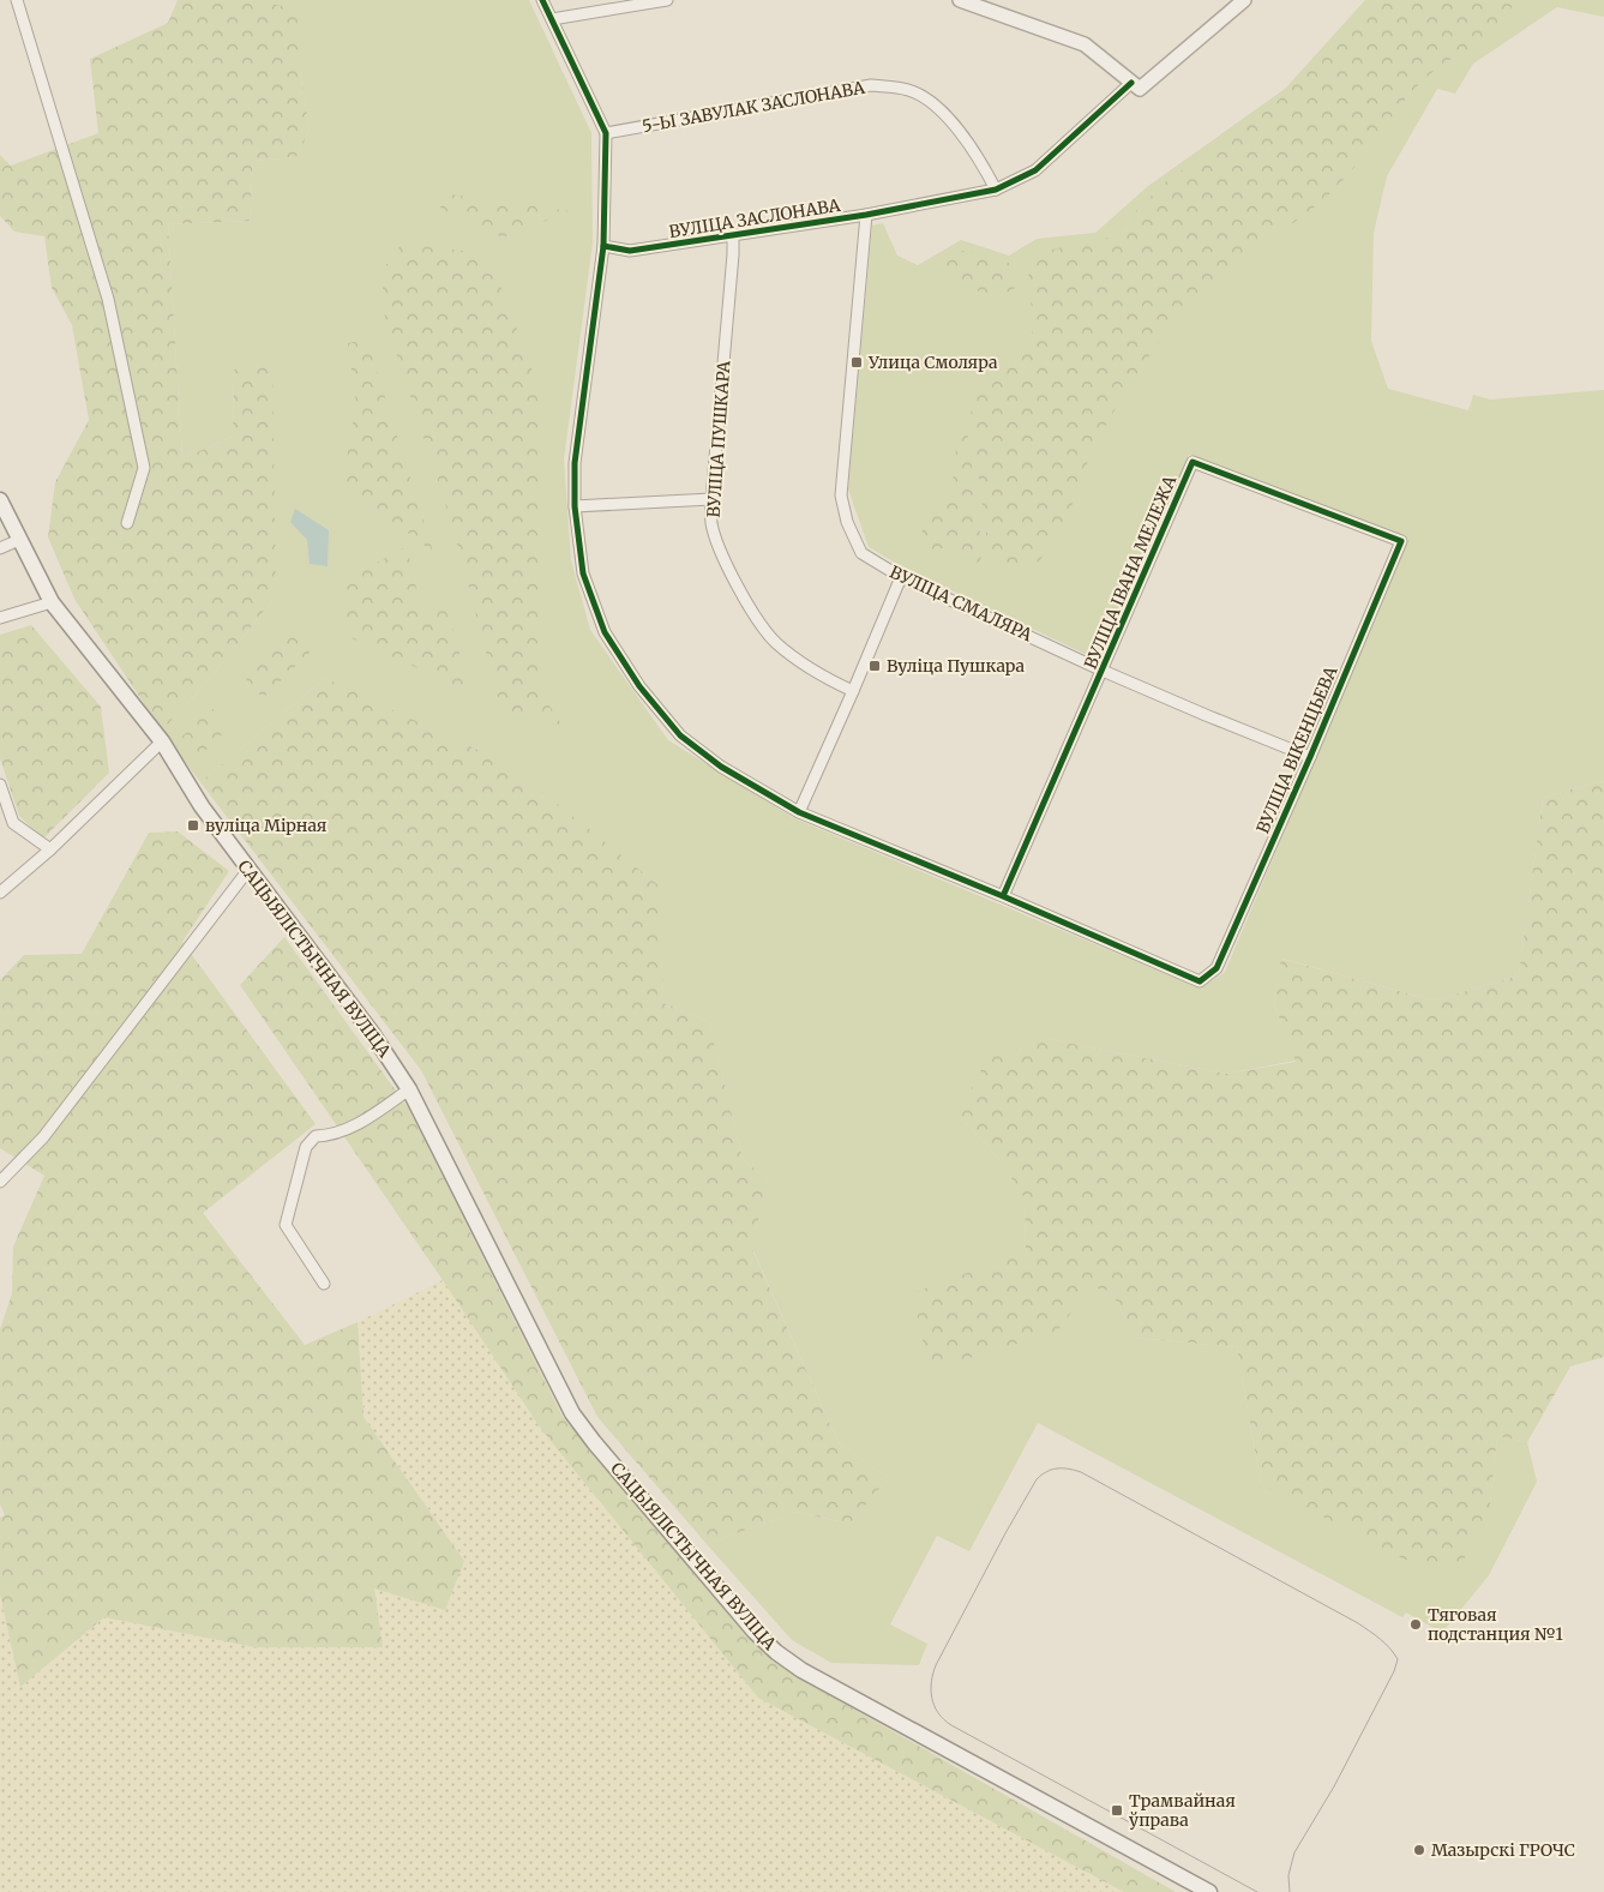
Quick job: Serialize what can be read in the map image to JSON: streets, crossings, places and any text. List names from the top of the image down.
{
  "streets": {
    "main road": ["САЦЫЯЛІСТЫЧНАЯ ВУЛІЦА"],
    "street": [
      "5-Ы ЗАВУЛАК ЗАСЛОНАВА",
      "ВУЛІЦА ЗАСЛОНАВА",
      "ВУЛІЦА ПУШКАРА",
      "ВУЛІЦА ІВАНА МЕЛЕЖА",
      "ВУЛІЦА СМАЛЯРА",
      "ВУЛІЦА ВІКЕНЦЬЕВА"
    ]
  },
  "crossings": [
    ["5-Ы ЗАВУЛАК ЗАСЛОНАВА", "ВУЛІЦА ЗАСЛОНАВА"],
    ["ВУЛІЦА ЗАСЛОНАВА", "ВУЛІЦА ПУШКАРА"],
    ["ВУЛІЦА ЗАСЛОНАВА", "ВУЛІЦА СМАЛЯРА"],
    ["ВУЛІЦА ІВАНА МЕЛЕЖА", "ВУЛІЦА СМАЛЯРА"],
    ["ВУЛІЦА ІВАНА МЕЛЕЖА", "ВУЛІЦА ВІКЕНЦЬЕВА"],
    ["ВУЛІЦА СМАЛЯРА", "ВУЛІЦА ВІКЕНЦЬЕВА"]
  ],
  "places": {
    "transit": [
      "Улица Смоляра",
      "Вуліца Пушкара",
      "вуліца Мірная",
      "Трамвайная ўправа"
    ],
    "other": ["Тяговая подстанция №1", "Мазырскі ГРОЧС"]
  }
}
